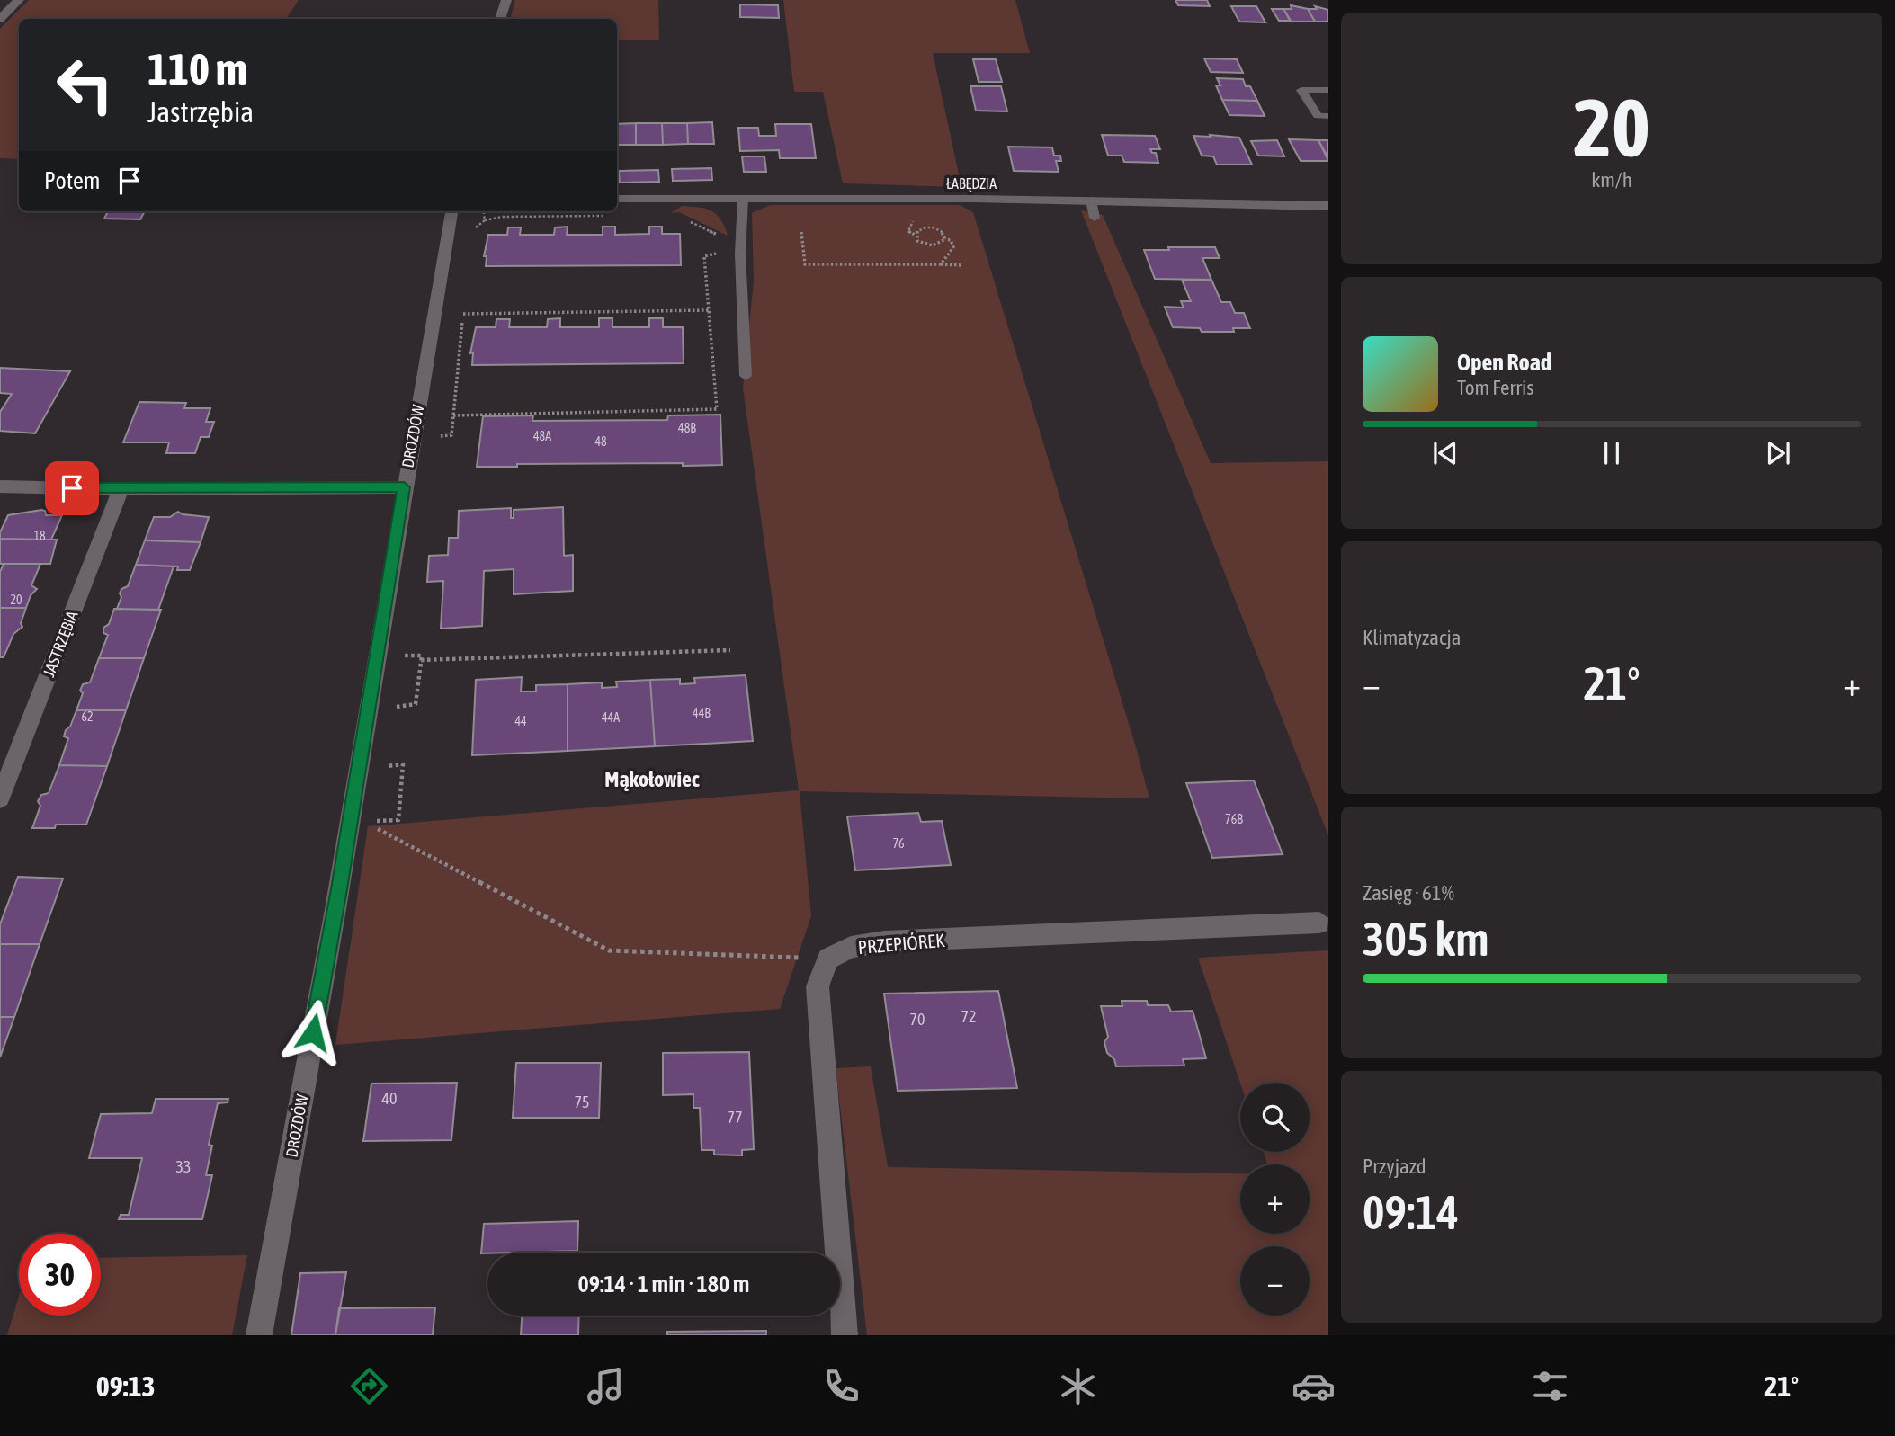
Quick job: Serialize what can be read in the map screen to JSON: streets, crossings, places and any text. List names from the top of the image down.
{
  "streets": {
    "street": [
      "ŁABĘDZIA",
      "DROZDÓW",
      "JASTRZĘBIA",
      "PRZEPIÓREK"
    ]
  },
  "districts": ["Mąkołowiec"],
  "house_numbers": [
    "48B",
    "48A",
    "48",
    "18",
    "20",
    "44B",
    "62",
    "44A",
    "44",
    "76B",
    "76",
    "72",
    "70",
    "40",
    "75",
    "77",
    "33"
  ],
  "page": {
    "tile": [
      ["20", "km/h"],
      "Klimatyzacja",
      ["Zasięg · 61%", "305 km"],
      ["Przyjazd", "09:14"]
    ],
    "turn": ["110 m", "Jastrzębia"],
    "then": "Potem",
    "song": ["Open Road", "Tom Ferris"],
    "heat": ["−", "21°", "+"],
    "map_buttons": ["+", "−"],
    "limit": "30",
    "trip": "09:14 · 1 min · 180 m",
    "tabs": ["09:13", "21°"]
  }
}
